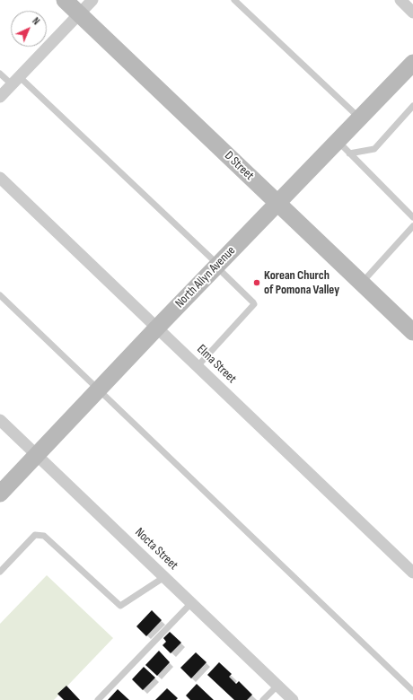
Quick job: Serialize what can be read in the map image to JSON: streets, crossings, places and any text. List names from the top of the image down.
{
  "streets": {
    "street": [
      "D Street",
      "North Allyn Avenue",
      "Elma Street",
      "Nocta Street"
    ]
  },
  "crossings": [
    ["D Street", "North Allyn Avenue"],
    ["North Allyn Avenue", "Elma Street"],
    ["North Allyn Avenue", "Nocta Street"]
  ],
  "places": ["Korean Church of Pomona Valley"],
  "north": "top right"
}
